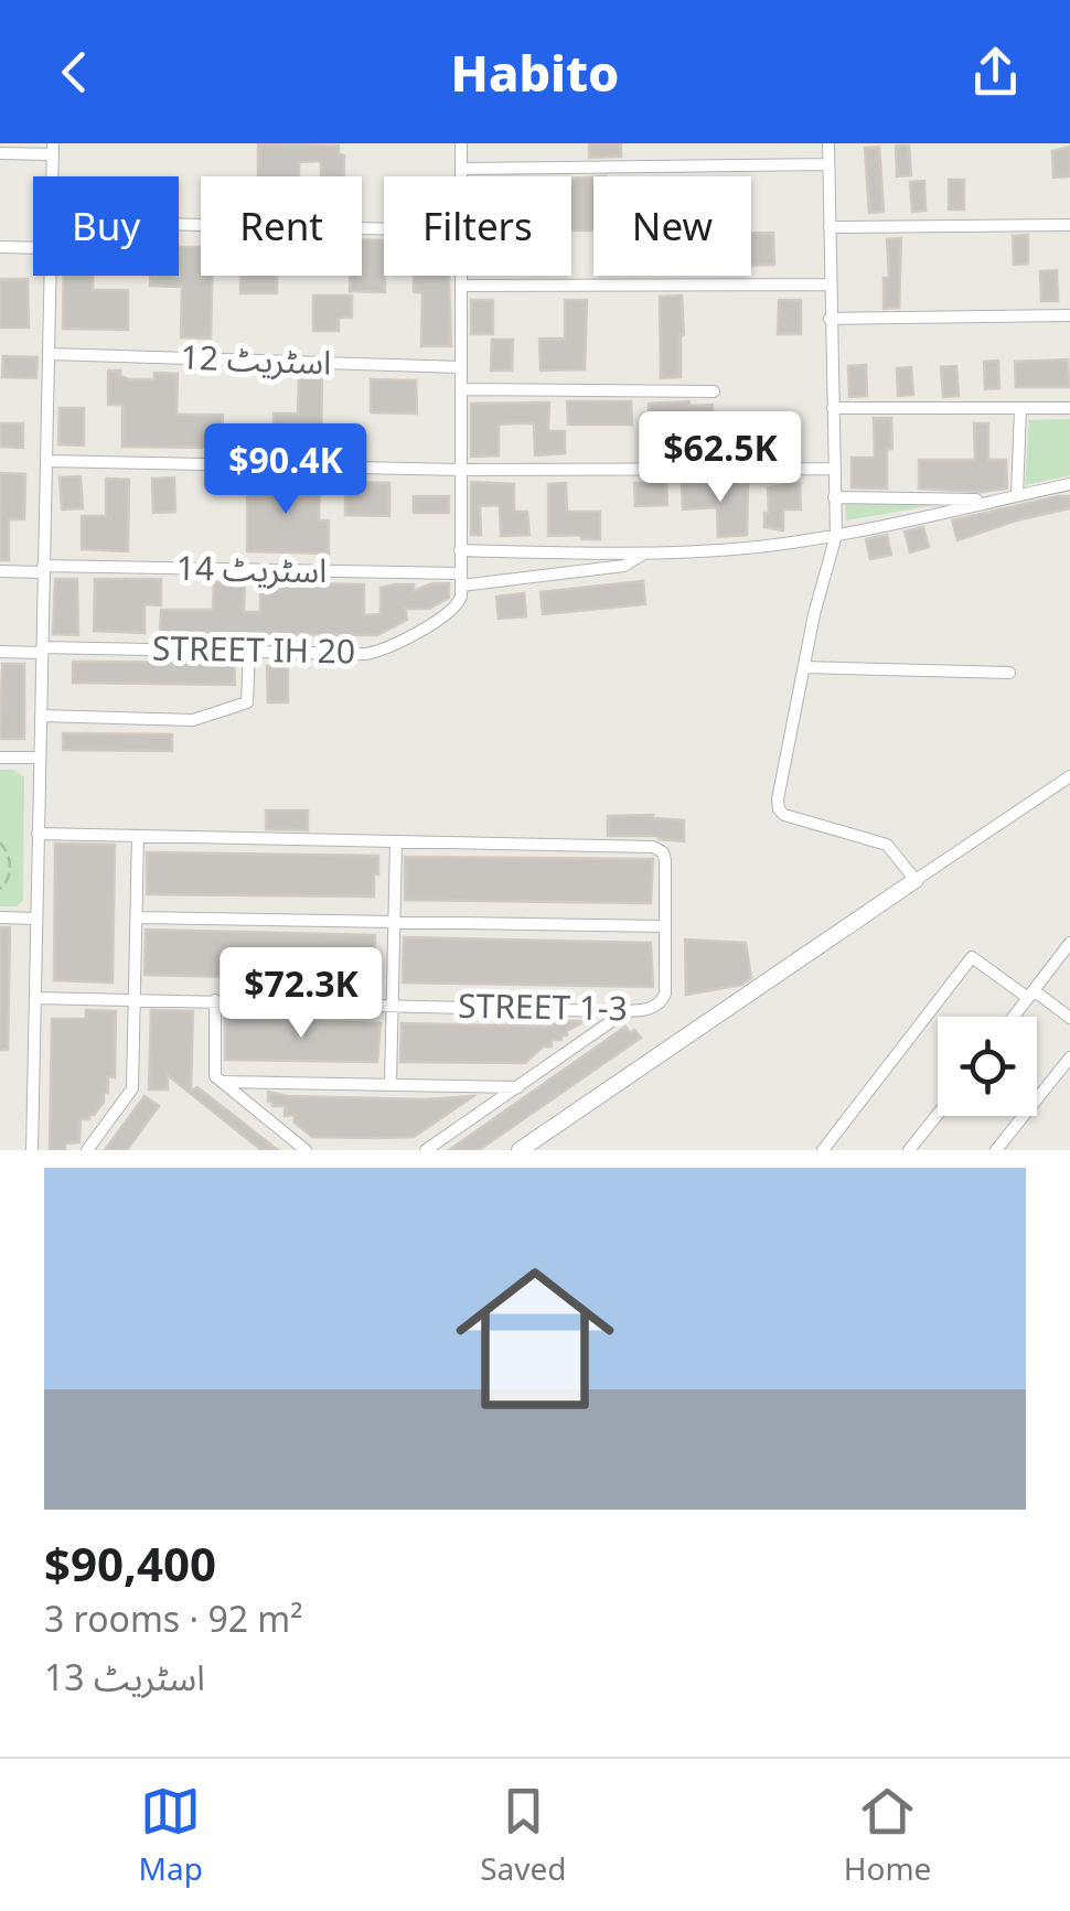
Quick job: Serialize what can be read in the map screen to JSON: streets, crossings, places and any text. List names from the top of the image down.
{
  "streets": {
    "street": [
      "اسٹریٹ 12",
      "اسٹریٹ 14",
      "STREET IH 20",
      "STREET 1-3"
    ]
  },
  "crossings": [
    ["اسٹریٹ 14", "STREET IH 20"]
  ],
  "page": {
    "header": "Habito",
    "chip": [
      "Buy",
      "Rent",
      "Filters",
      "New"
    ],
    "price": ["$62.5K", "$90.4K", "$72.3K"],
    "list": [
      {
        "name": "$90,400",
        "note": "3 rooms · 92 m² · اسٹریٹ 13"
      }
    ],
    "tabs": ["Map", "Saved", "Home"]
  }
}
